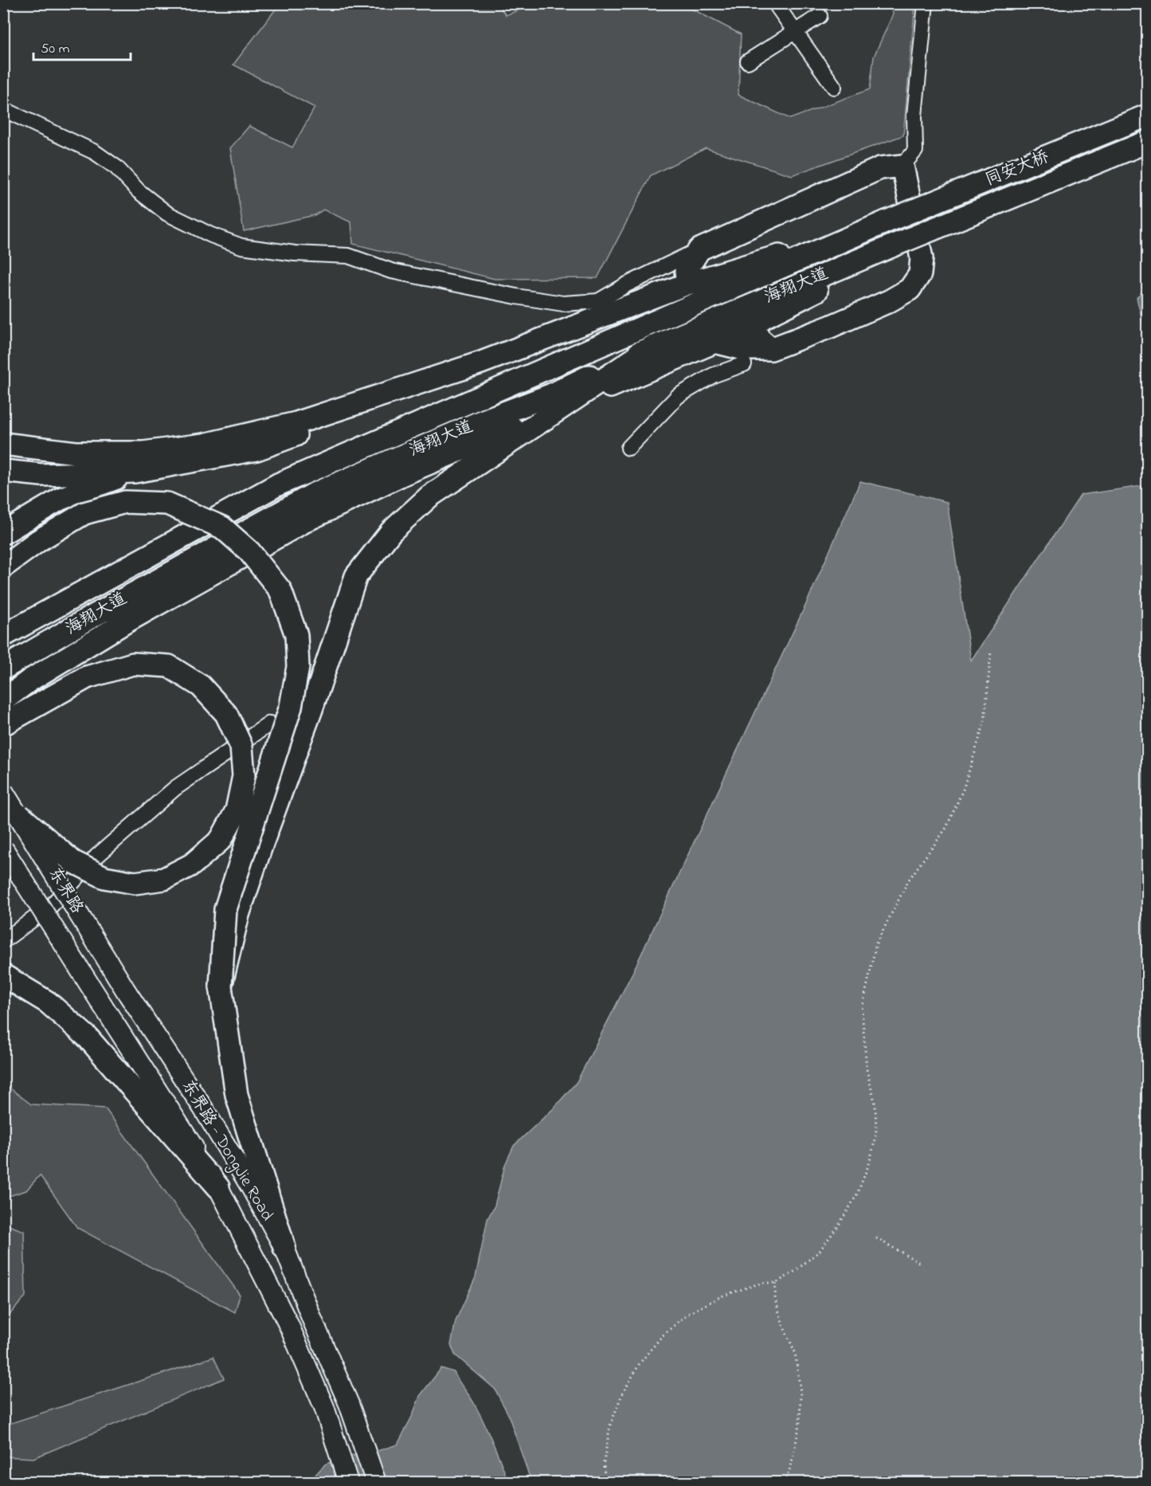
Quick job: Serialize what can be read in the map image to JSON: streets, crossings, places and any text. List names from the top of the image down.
{
  "streets": {
    "highway": ["同安大桥", "海翔大道"],
    "main road": ["东界路", "东界路 - DongJie Road"]
  },
  "crossings": [
    ["同安大桥", "海翔大道"],
    ["东界路", "东界路 - DongJie Road"]
  ],
  "scale_bar": "50 m"
}
